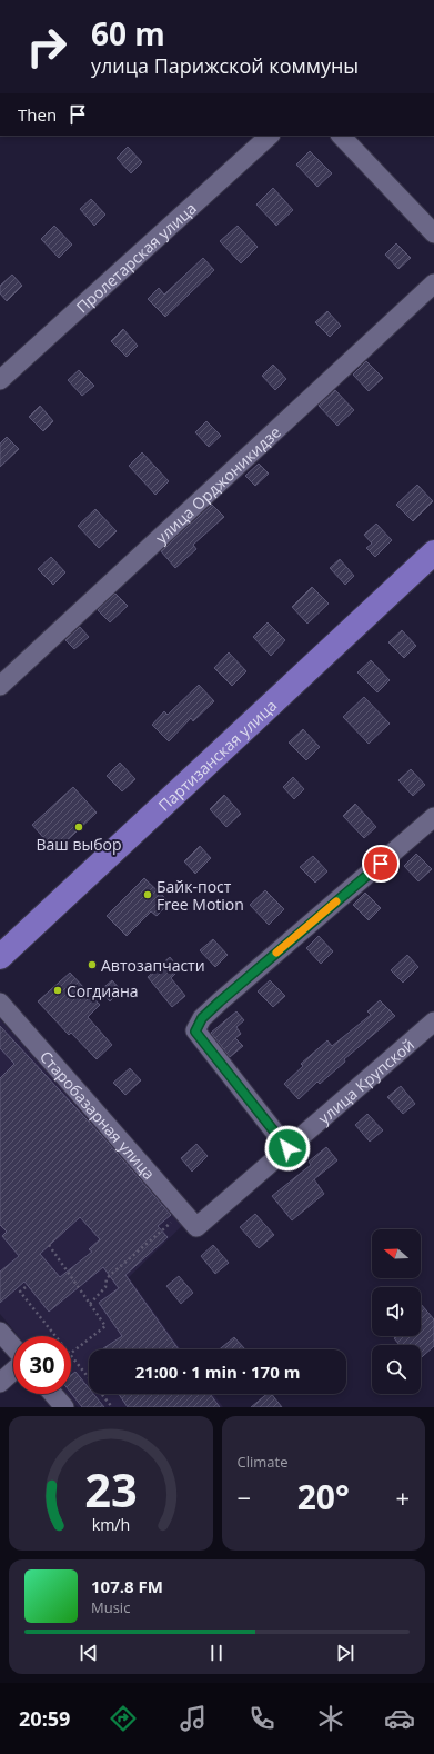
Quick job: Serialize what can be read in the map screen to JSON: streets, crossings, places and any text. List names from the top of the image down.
{
  "streets": {
    "main road": ["Партизанская улица"],
    "street": [
      "Пролетарская улица",
      "улица Орджоникидзе",
      "улица Крупской",
      "Старобазарная улица"
    ]
  },
  "crossings": [
    ["улица Крупской", "Старобазарная улица"]
  ],
  "places": [
    "Ваш выбор",
    "Байк-пост Free Motion",
    "Автозапчасти",
    "Согдиана"
  ],
  "north": "left",
  "page": {
    "turn": ["60 m", "улица Парижской коммуны"],
    "then": "Then",
    "limit": "30",
    "trip": "21:00 · 1 min · 170 m",
    "tile": "Climate",
    "heat": ["−", "20°", "+"],
    "song": ["107.8 FM", "Music"],
    "tabs": "20:59",
    "gauge": ["23", "km/h"]
  }
}
